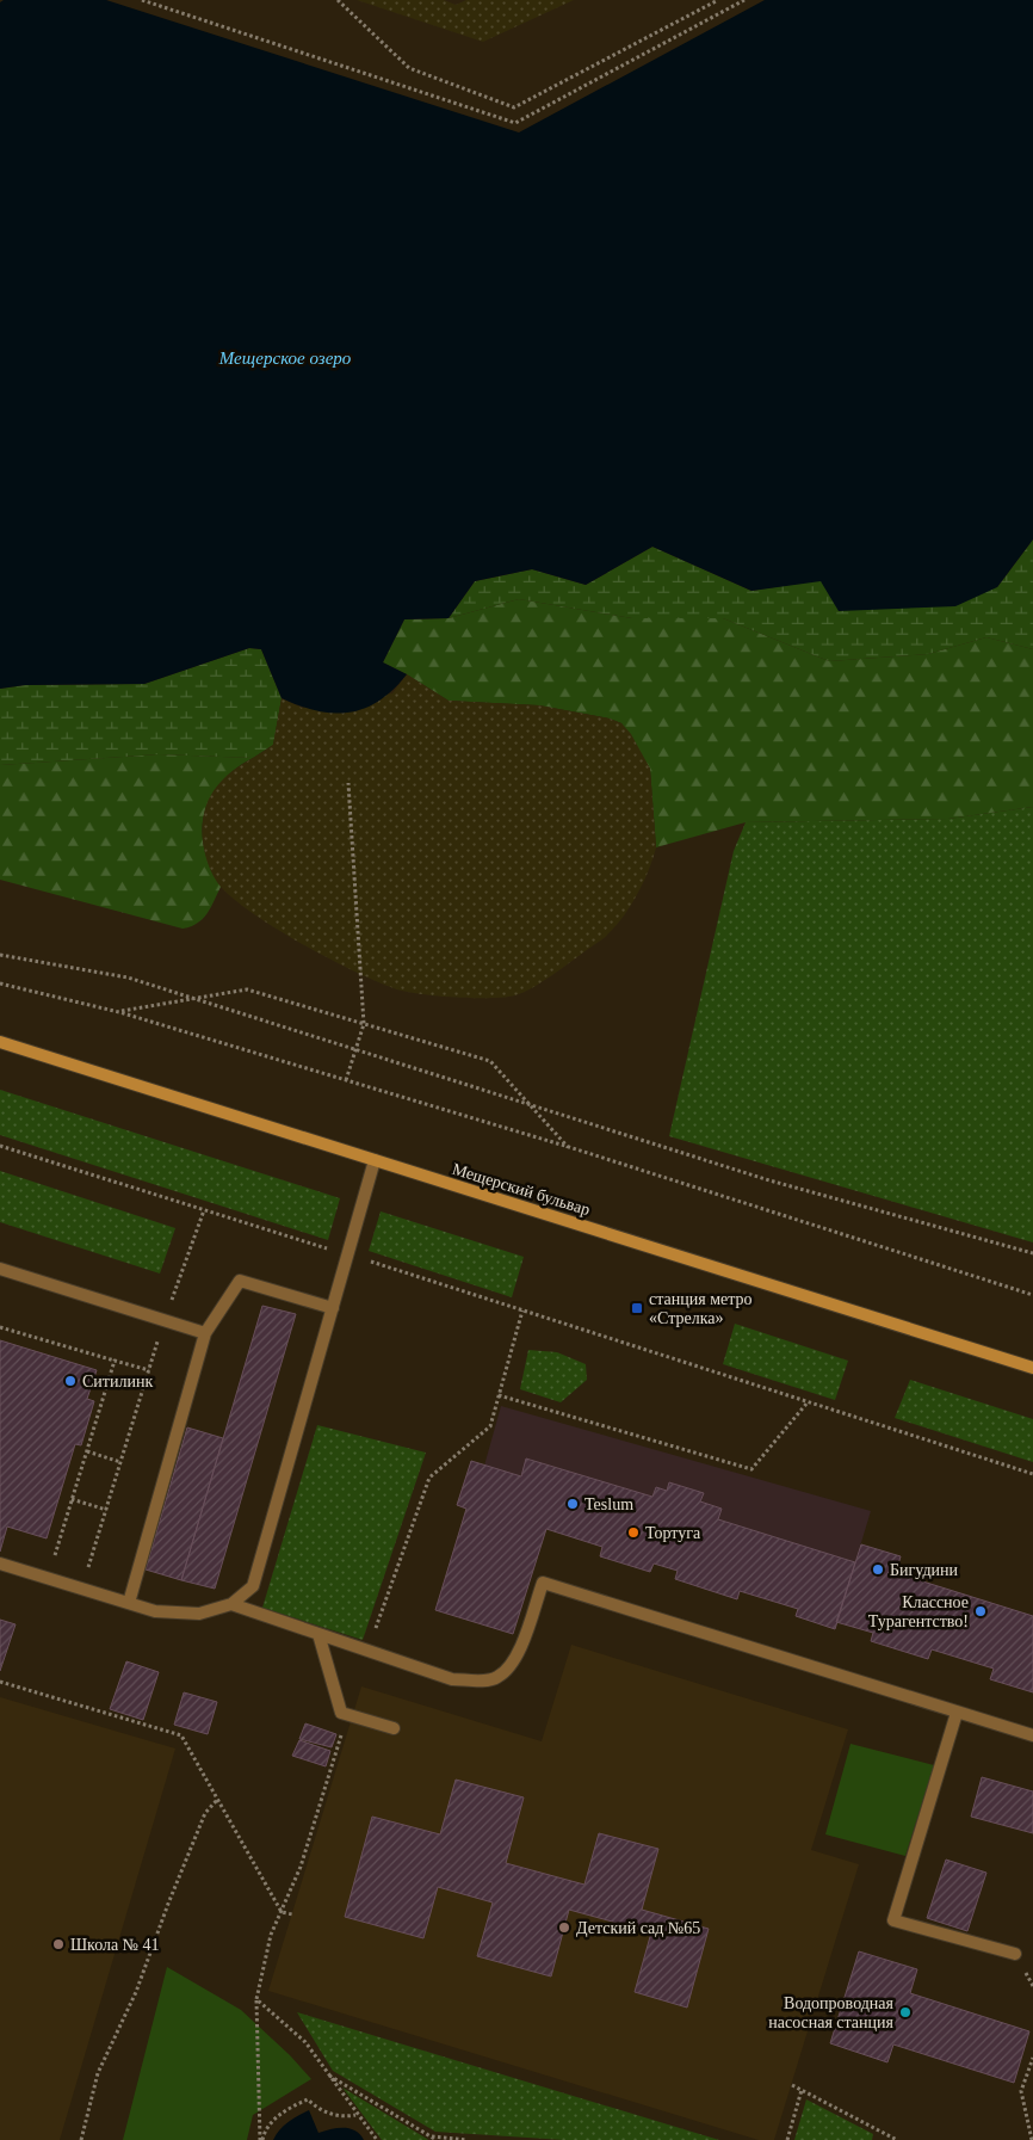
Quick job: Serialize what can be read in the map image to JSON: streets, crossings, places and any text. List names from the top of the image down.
{
  "streets": {
    "main road": ["Мещерский бульвар"]
  },
  "water": ["Мещерское озеро"],
  "places": {
    "transit": ["станция метро «Стрелка»"],
    "other": [
      "Ситилинк",
      "Teslum",
      "Тортуга",
      "Бигудини",
      "Классное Турагентство!",
      "Детский сад №65",
      "Школа № 41",
      "Водопроводная насосная станция"
    ]
  }
}
